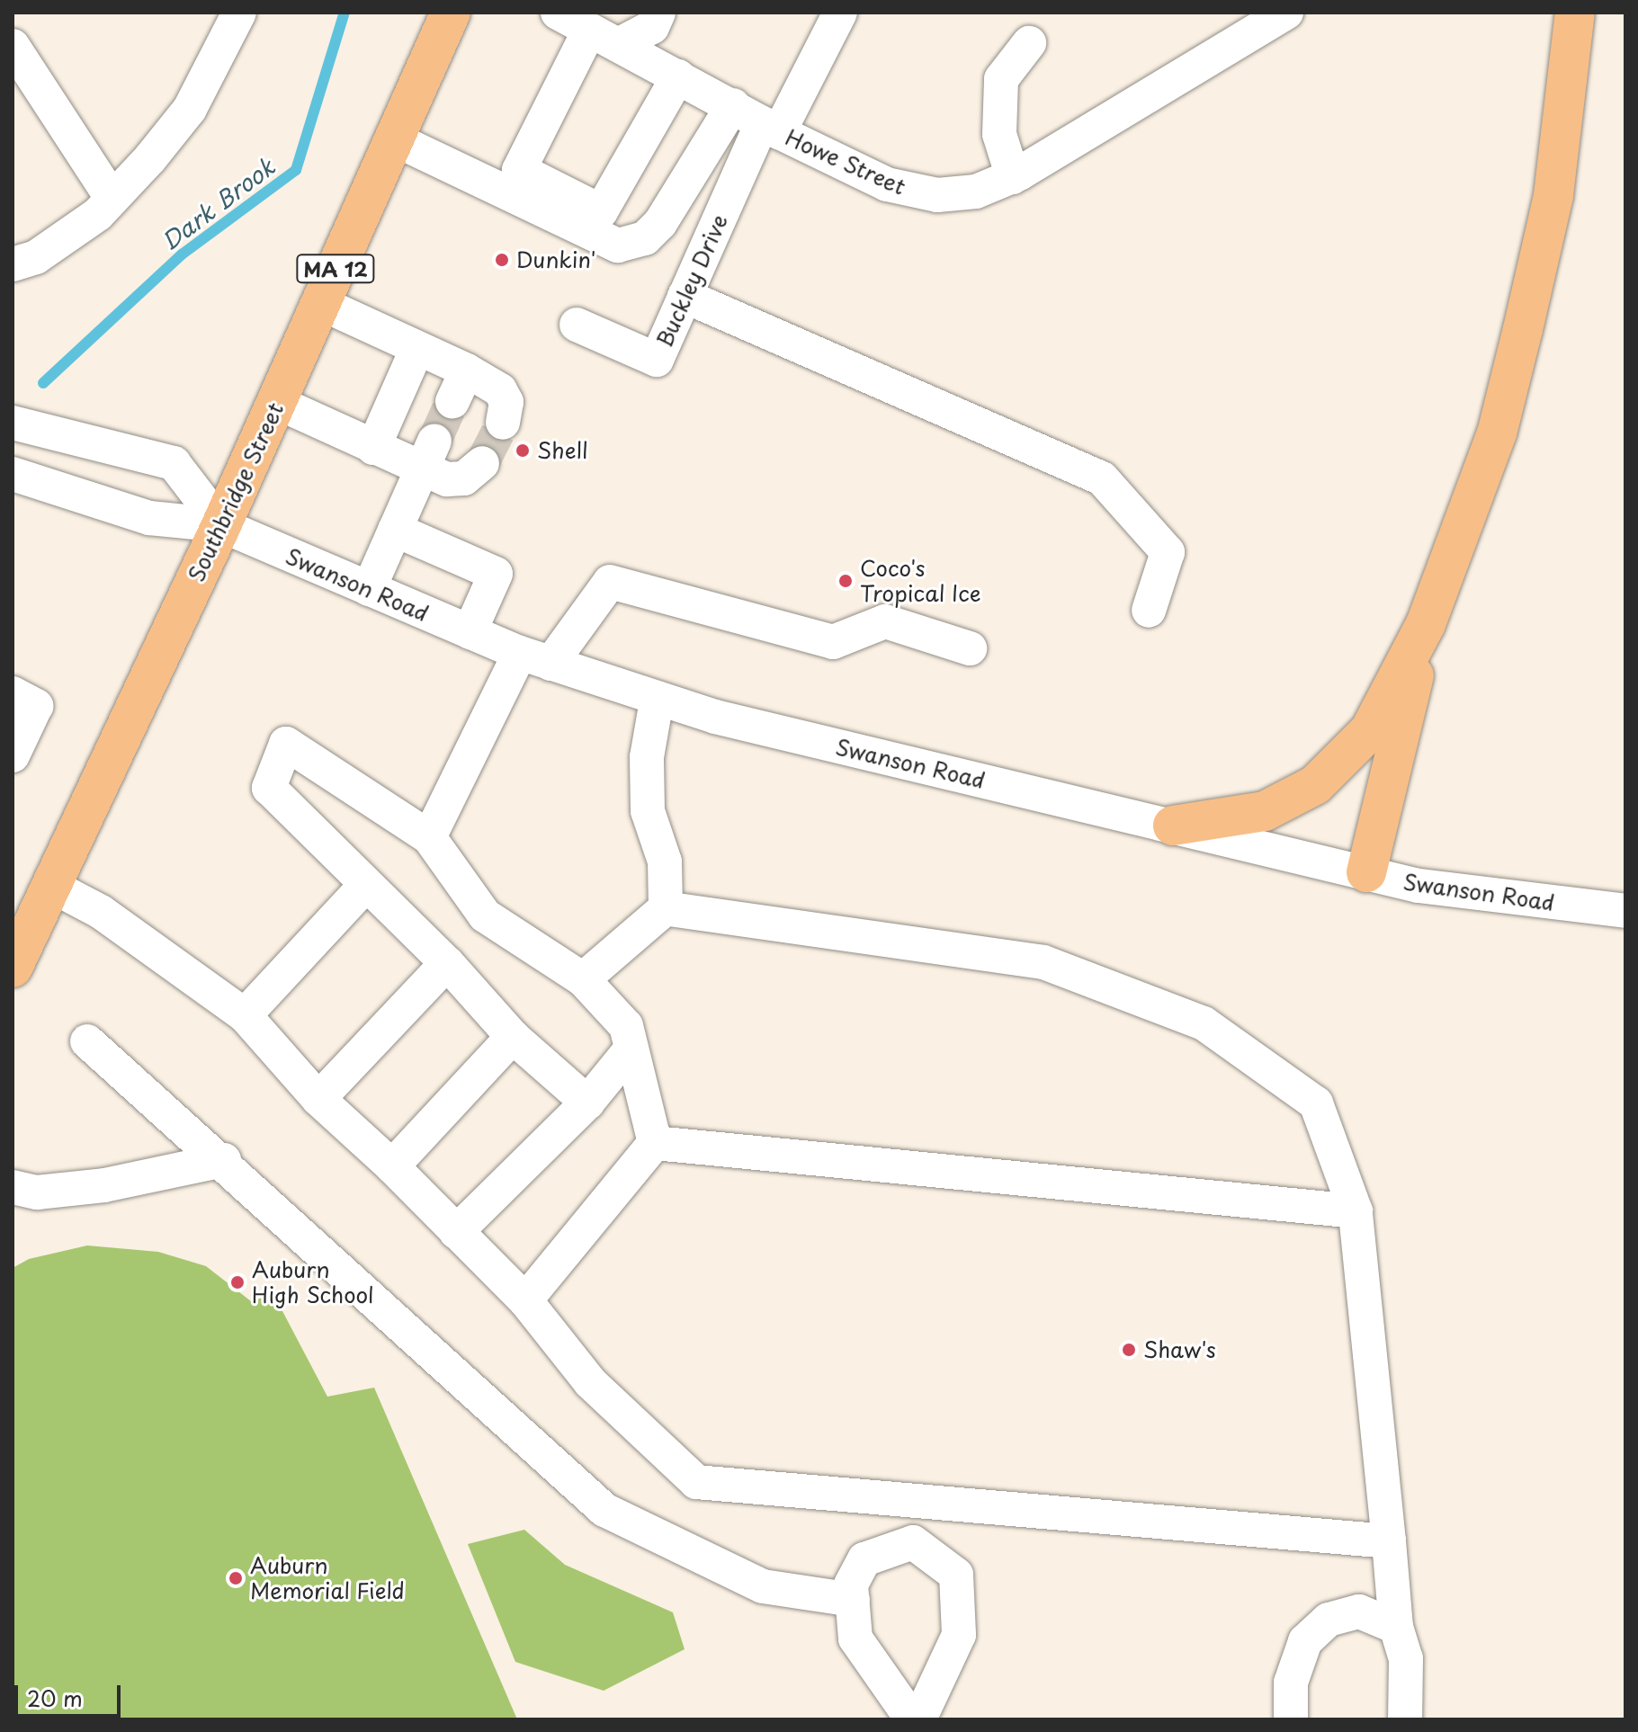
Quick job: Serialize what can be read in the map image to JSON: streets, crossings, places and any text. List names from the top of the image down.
{
  "streets": {
    "main road": ["MA 12", "Southbridge Street"],
    "street": ["Howe Street", "Buckley Drive", "Swanson Road"]
  },
  "crossings": [
    ["Howe Street", "Buckley Drive"],
    ["Southbridge Street", "Swanson Road"]
  ],
  "water": ["Dark Brook"],
  "places": [
    "Dunkin'",
    "Shell",
    "Coco's Tropical Ice",
    "Auburn High School",
    "Shaw's",
    "Auburn Memorial Field"
  ],
  "scale_bar": "20 m"
}
